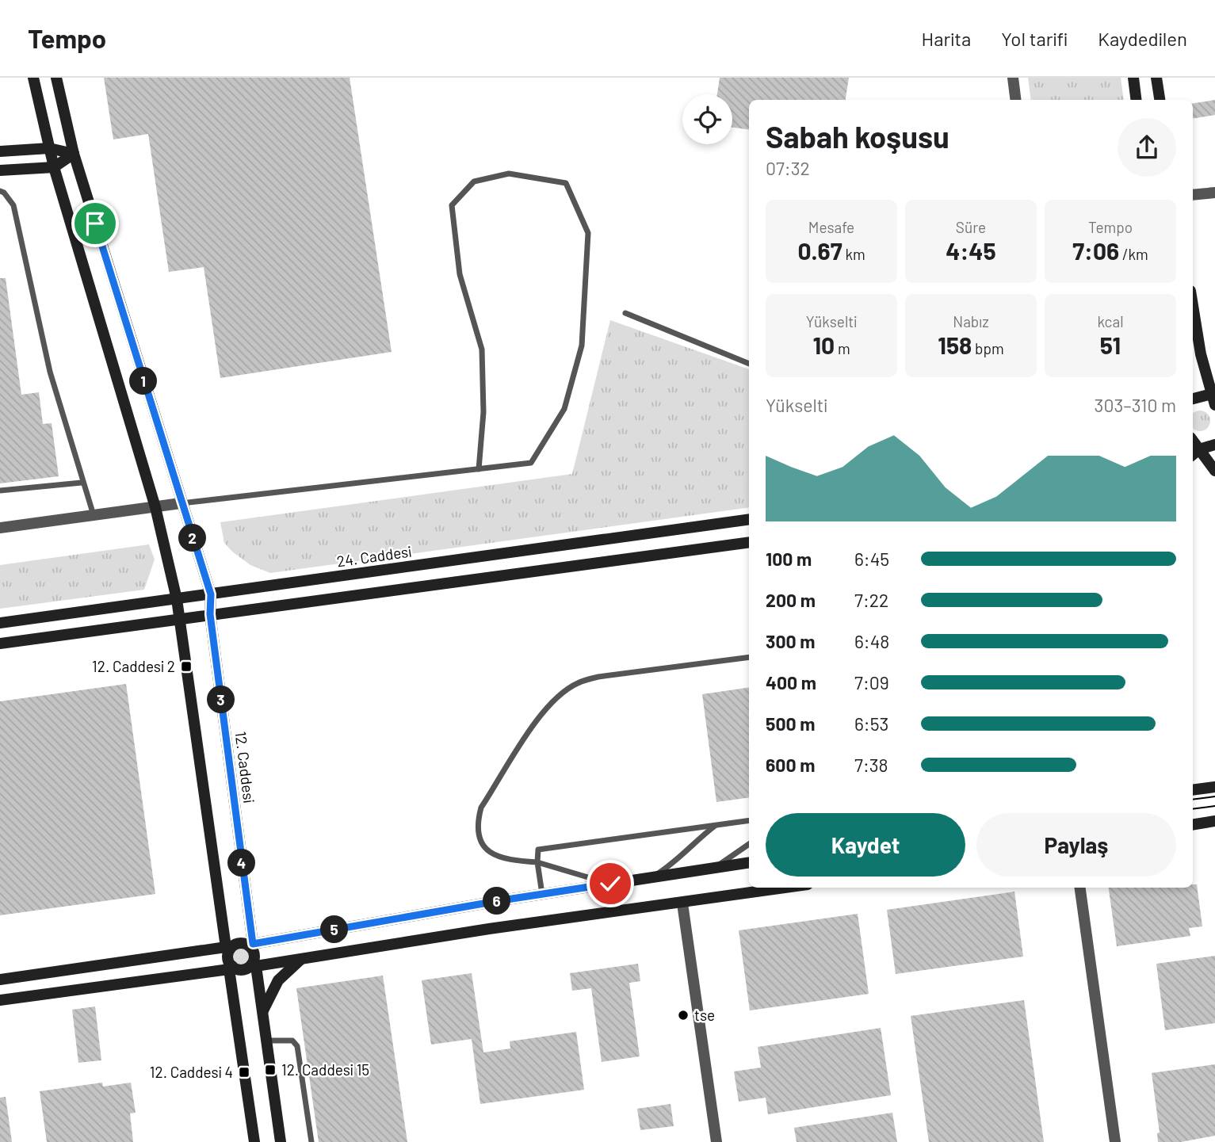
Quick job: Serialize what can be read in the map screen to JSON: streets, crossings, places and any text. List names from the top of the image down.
{
  "streets": {
    "street": ["24. Caddesi", "12. Caddesi"]
  },
  "crossings": [
    ["24. Caddesi", "12. Caddesi"]
  ],
  "places": {
    "transit": ["12. Caddesi 2", "12. Caddesi 15", "12. Caddesi 4"],
    "other": ["tse"]
  },
  "page": {
    "header": "Tempo",
    "nav": ["Harita", "Yol tarifi", "Kaydedilen"],
    "heading": ["Sabah koşusu", "07:32"],
    "stats": [
      ["Mesafe", "0.67 km"],
      ["Süre", "4:45"],
      ["Tempo", "7:06 /km"],
      ["Yükselti", "10 m"],
      ["Nabız", "158 bpm"],
      ["kcal", "51"]
    ],
    "pins": [
      "1",
      "2",
      "3",
      "4",
      "6",
      "5"
    ],
    "chart": ["Yükselti", "303–310 m"],
    "list": [
      {
        "name": "100 m",
        "note": "6:45"
      },
      {
        "name": "200 m",
        "note": "7:22"
      },
      {
        "name": "300 m",
        "note": "6:48"
      },
      {
        "name": "400 m",
        "note": "7:09"
      },
      {
        "name": "500 m",
        "note": "6:53"
      },
      {
        "name": "600 m",
        "note": "7:38"
      }
    ],
    "buttons": ["Kaydet", "Paylaş"]
  }
}
